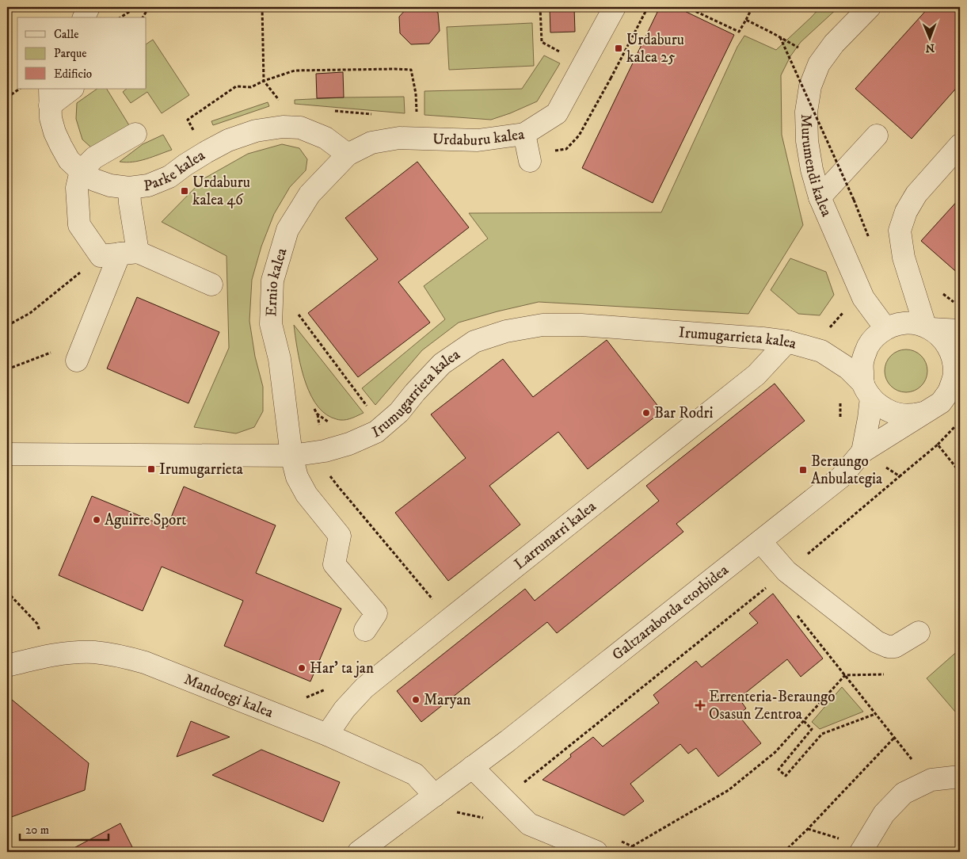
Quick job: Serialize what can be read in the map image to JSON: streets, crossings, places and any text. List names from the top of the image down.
{
  "streets": {
    "street": [
      "Urdaburu kalea",
      "Murumendi kalea",
      "Parke kalea",
      "Ernio kalea",
      "Irumugarrieta kalea",
      "Larrunarri kalea",
      "Galtzaraborda etorbidea",
      "Mandoegi kalea"
    ]
  },
  "crossings": [
    ["Urdaburu kalea", "Parke kalea"],
    ["Urdaburu kalea", "Ernio kalea"],
    ["Murumendi kalea", "Irumugarrieta kalea"],
    ["Murumendi kalea", "Galtzaraborda etorbidea"],
    ["Parke kalea", "Ernio kalea"],
    ["Ernio kalea", "Irumugarrieta kalea"],
    ["Irumugarrieta kalea", "Larrunarri kalea"],
    ["Irumugarrieta kalea", "Galtzaraborda etorbidea"],
    ["Larrunarri kalea", "Mandoegi kalea"],
    ["Galtzaraborda etorbidea", "Mandoegi kalea"]
  ],
  "places": {
    "transit": [
      "Urdaburu kalea 25",
      "Urdaburu kalea 46",
      "Irumugarrieta",
      "Beraungo Anbulategia"
    ],
    "other": [
      "Bar Rodri",
      "Aguirre Sport",
      "Har' ta jan",
      "Maryan"
    ],
    "health": ["Errenteria-Beraungo Osasun Zentroa"]
  },
  "legend": ["Calle", "Parque", "Edificio"],
  "scale_bar": "20 m",
  "north": "bottom"
}
